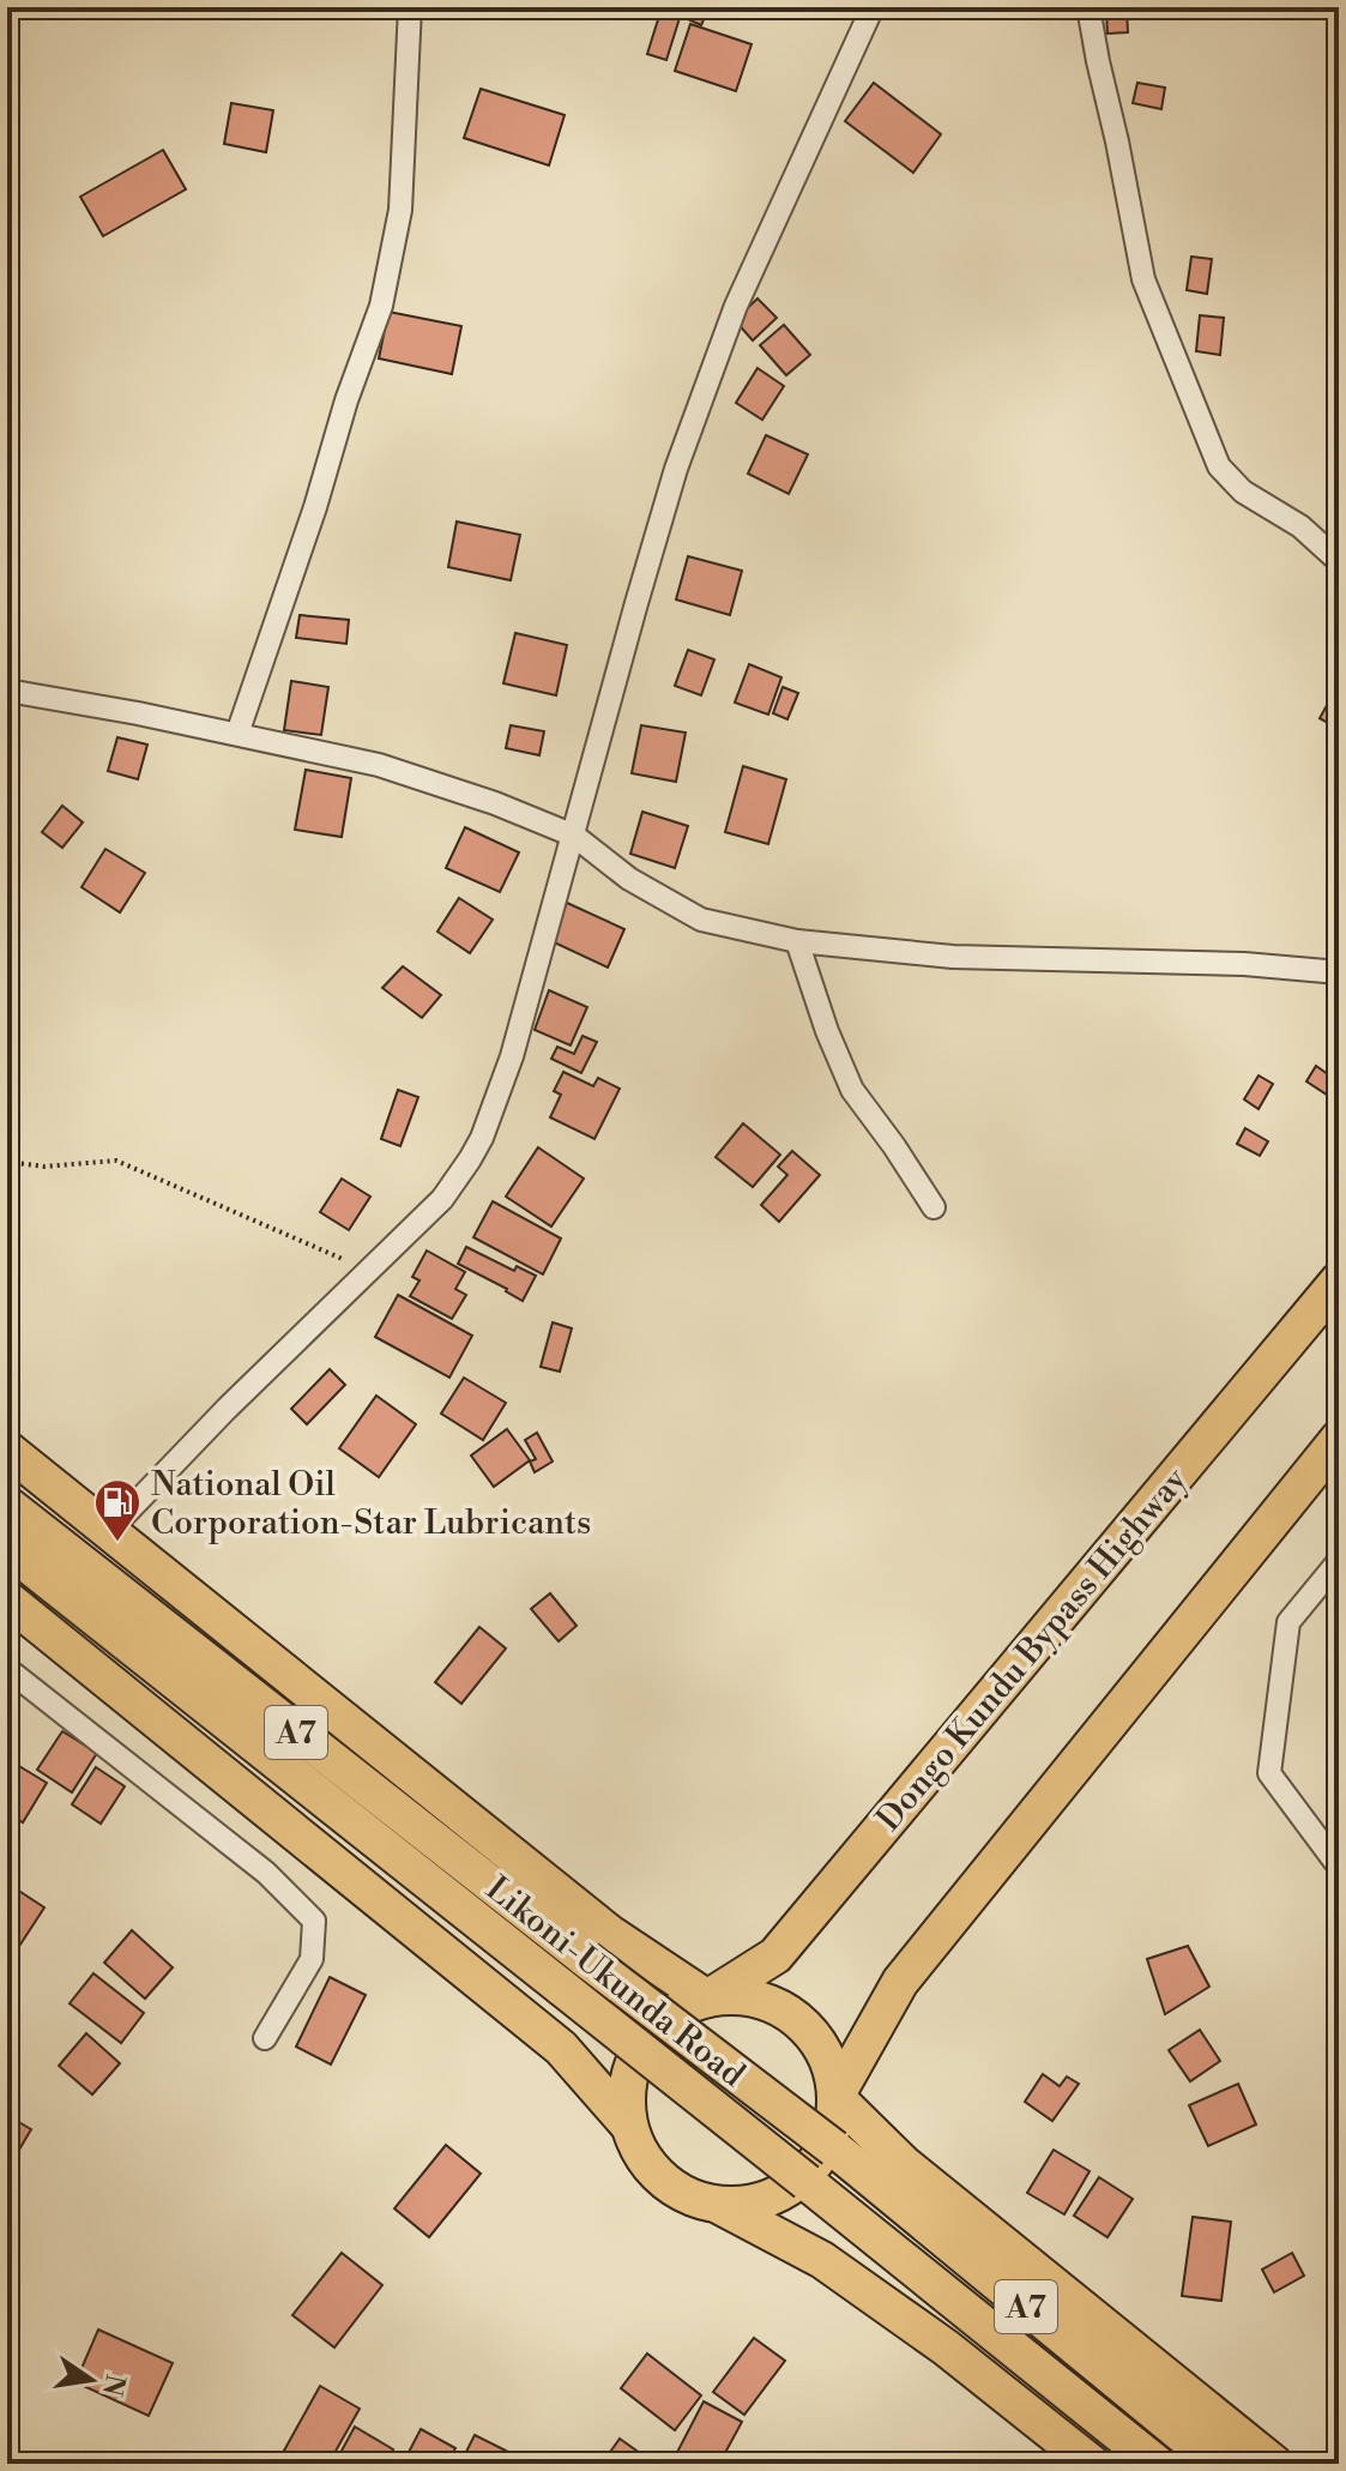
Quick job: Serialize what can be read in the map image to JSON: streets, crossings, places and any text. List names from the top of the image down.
{
  "streets": {
    "highway": ["Dongo Kundu Bypass Highway", "A7", "Likoni-Ukunda Road"]
  },
  "places": {
    "fuel station": ["National Oil Corporation-Star Lubricants"]
  },
  "north": "right"
}
